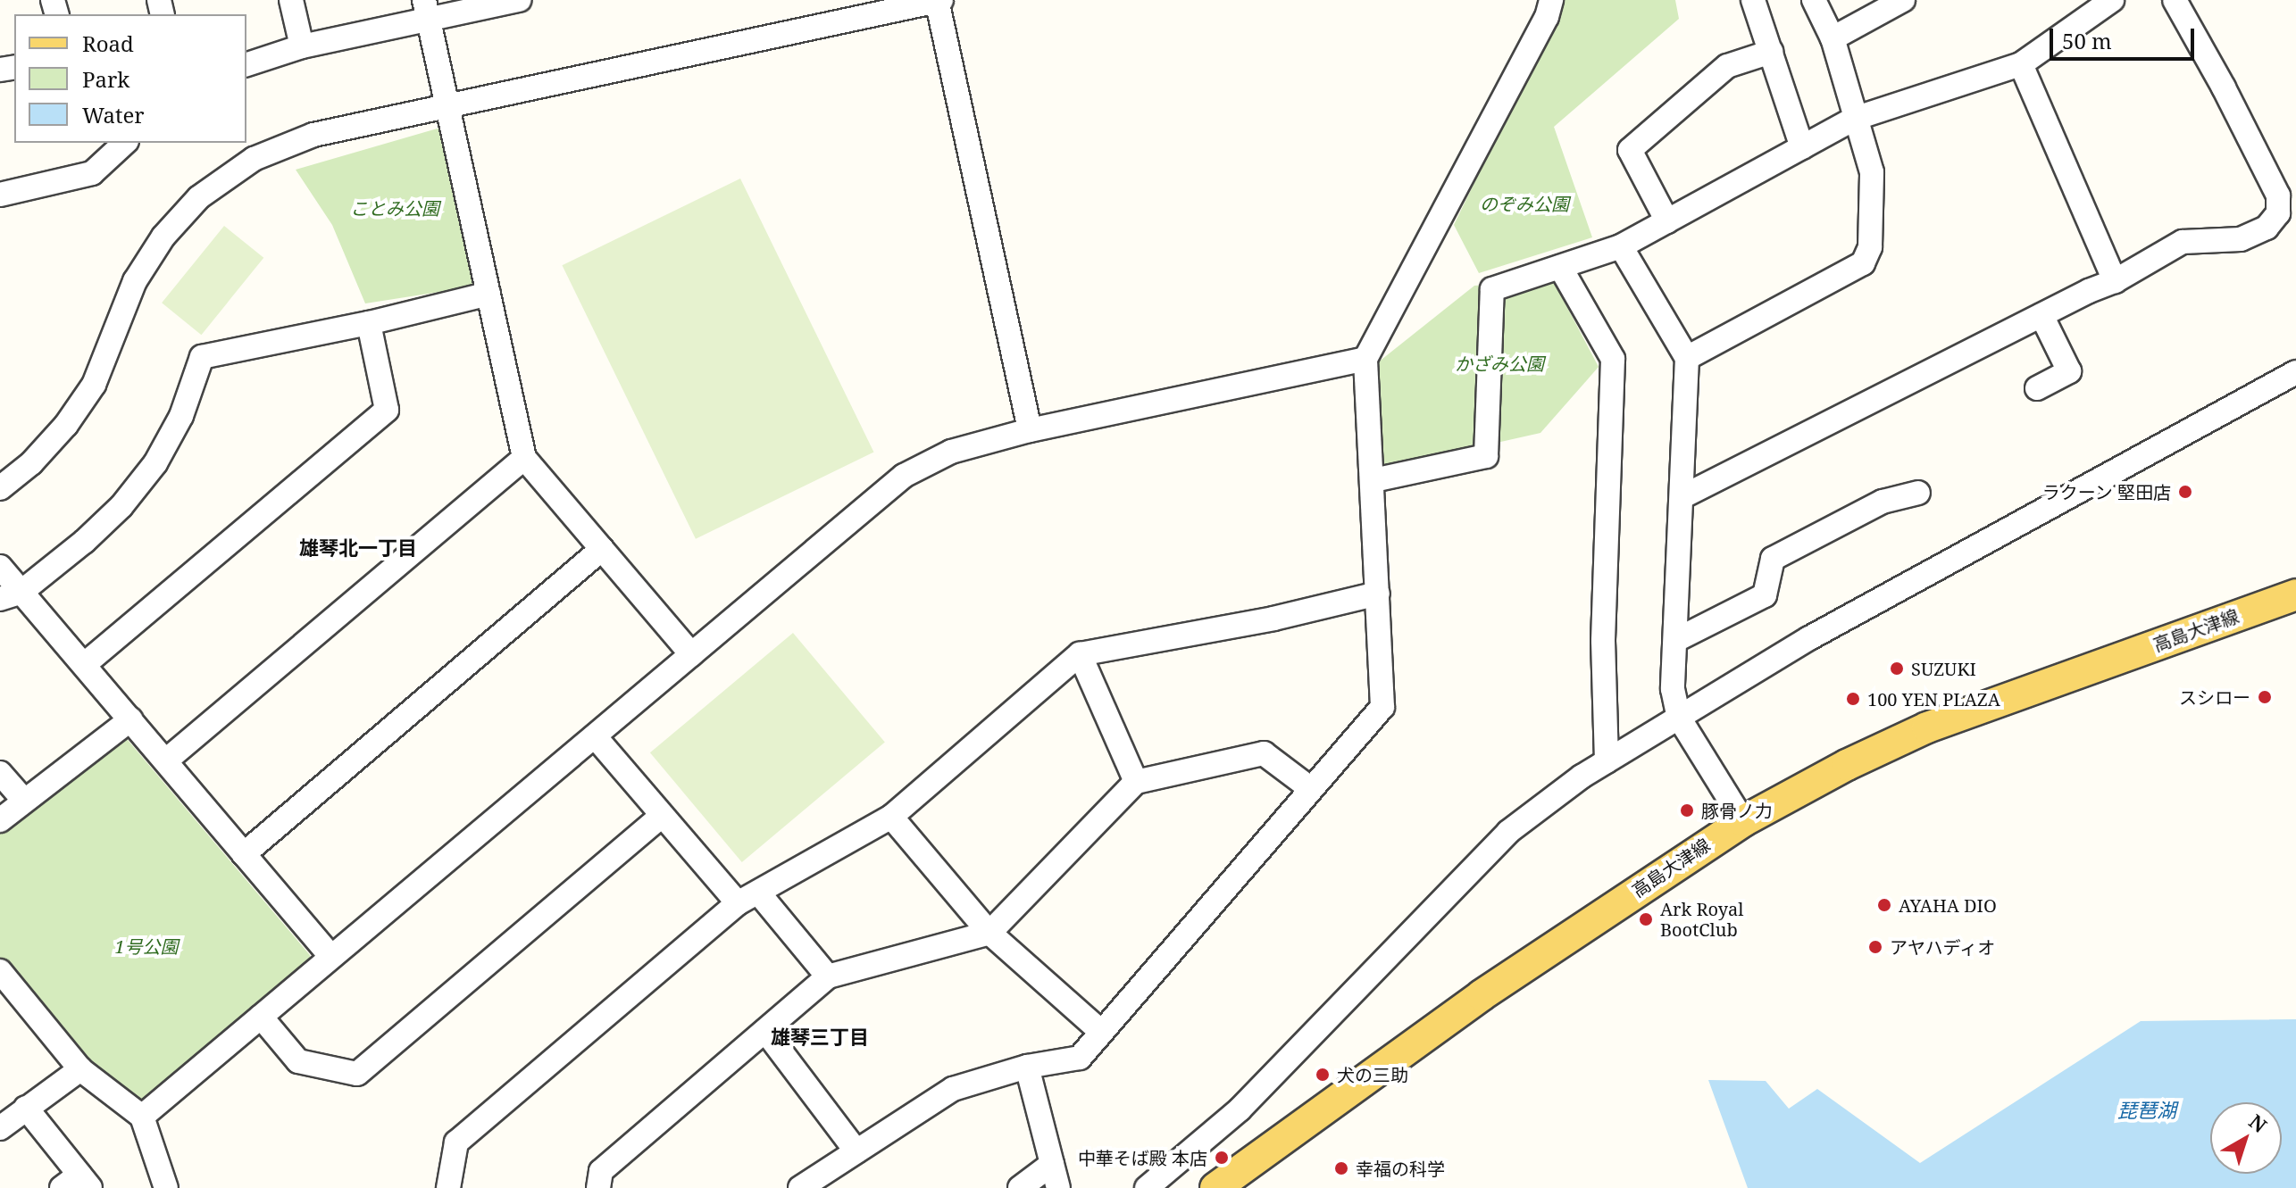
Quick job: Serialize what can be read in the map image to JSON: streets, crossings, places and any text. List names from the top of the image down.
{
  "streets": {
    "main road": ["高島大津線"]
  },
  "districts": ["雄琴北一丁目", "雄琴三丁目"],
  "water": ["琵琶湖"],
  "parks": [
    "のぞみ公園",
    "ことみ公園",
    "かざみ公園",
    "1号公園"
  ],
  "places": [
    "ラクーン 堅田店",
    "SUZUKI",
    "スシロー",
    "100 YEN PLAZA",
    "豚骨ノ力",
    "AYAHA DIO",
    "Ark Royal BootClub",
    "アヤハディオ",
    "犬の三助",
    "中華そば殿 本店",
    "幸福の科学"
  ],
  "legend": ["Road", "Park", "Water"],
  "scale_bar": "50 m",
  "north": "top right"
}
